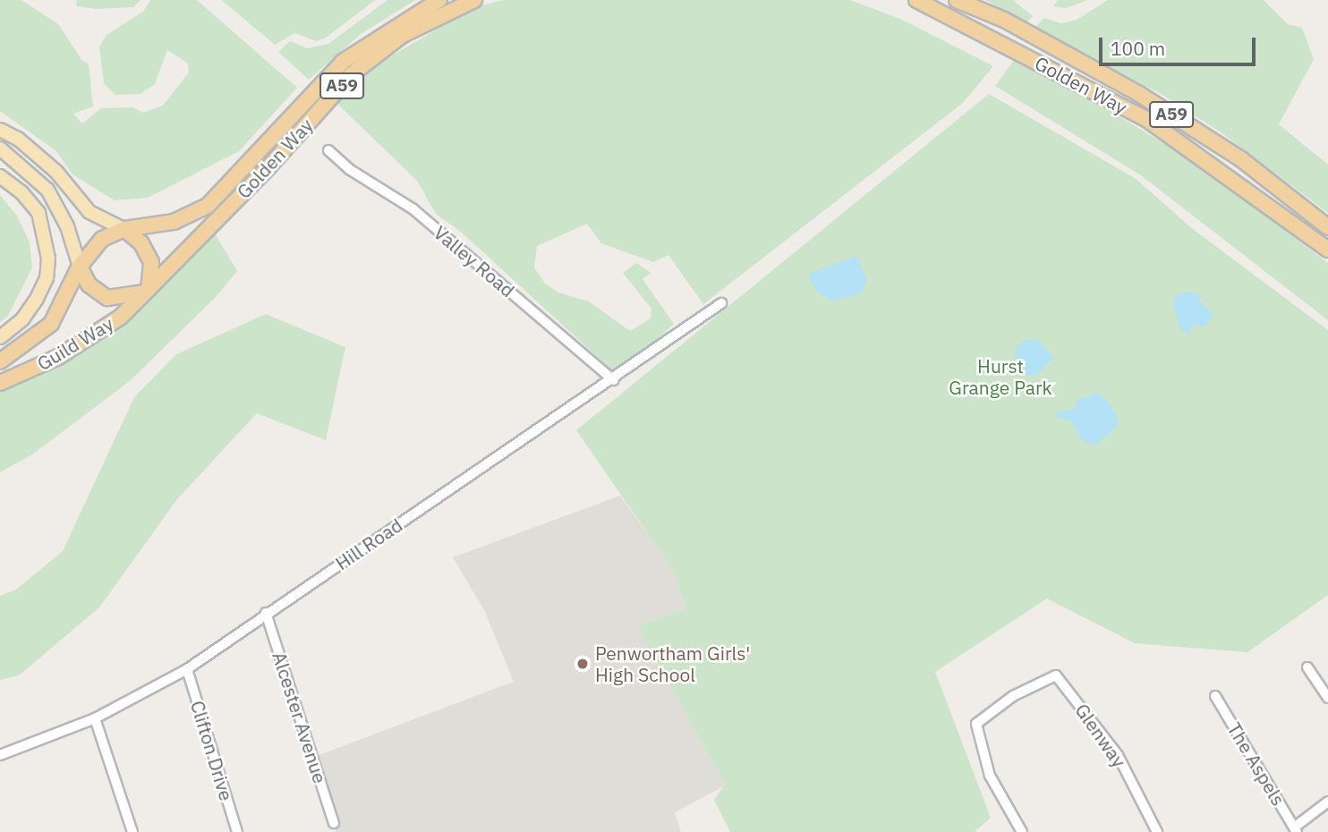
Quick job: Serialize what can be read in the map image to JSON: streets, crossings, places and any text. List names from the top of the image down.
{
  "streets": {
    "highway": ["Golden Way", "A59", "Guild Way"],
    "street": [
      "Valley Road",
      "Hill Road",
      "Alcester Avenue",
      "Glenway",
      "Clifton Drive",
      "The Aspels"
    ]
  },
  "crossings": [
    ["Golden Way", "A59"],
    ["Golden Way", "Guild Way"],
    ["A59", "Guild Way"],
    ["Valley Road", "Hill Road"],
    ["Hill Road", "Alcester Avenue"],
    ["Hill Road", "Clifton Drive"]
  ],
  "parks": ["Hurst Grange Park"],
  "places": ["Penwortham Girls' High School"],
  "scale_bar": "100 m"
}
